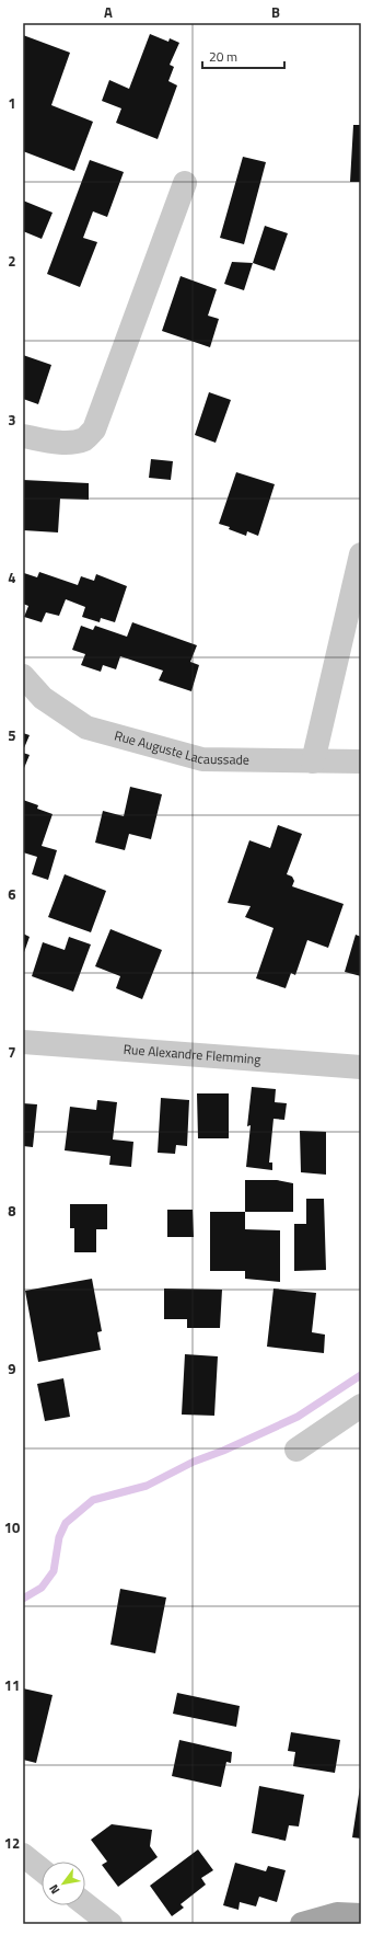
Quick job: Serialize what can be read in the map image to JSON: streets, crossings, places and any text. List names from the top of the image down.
{
  "streets": {
    "street": ["Rue Auguste Lacaussade", "Rue Alexandre Flemming"]
  },
  "scale_bar": "20 m",
  "north": "bottom left",
  "grid": {
    "columns": ["A", "B"],
    "rows": [
      "1",
      "2",
      "3",
      "4",
      "5",
      "6",
      "7",
      "8",
      "9",
      "10",
      "11",
      "12"
    ]
  }
}
